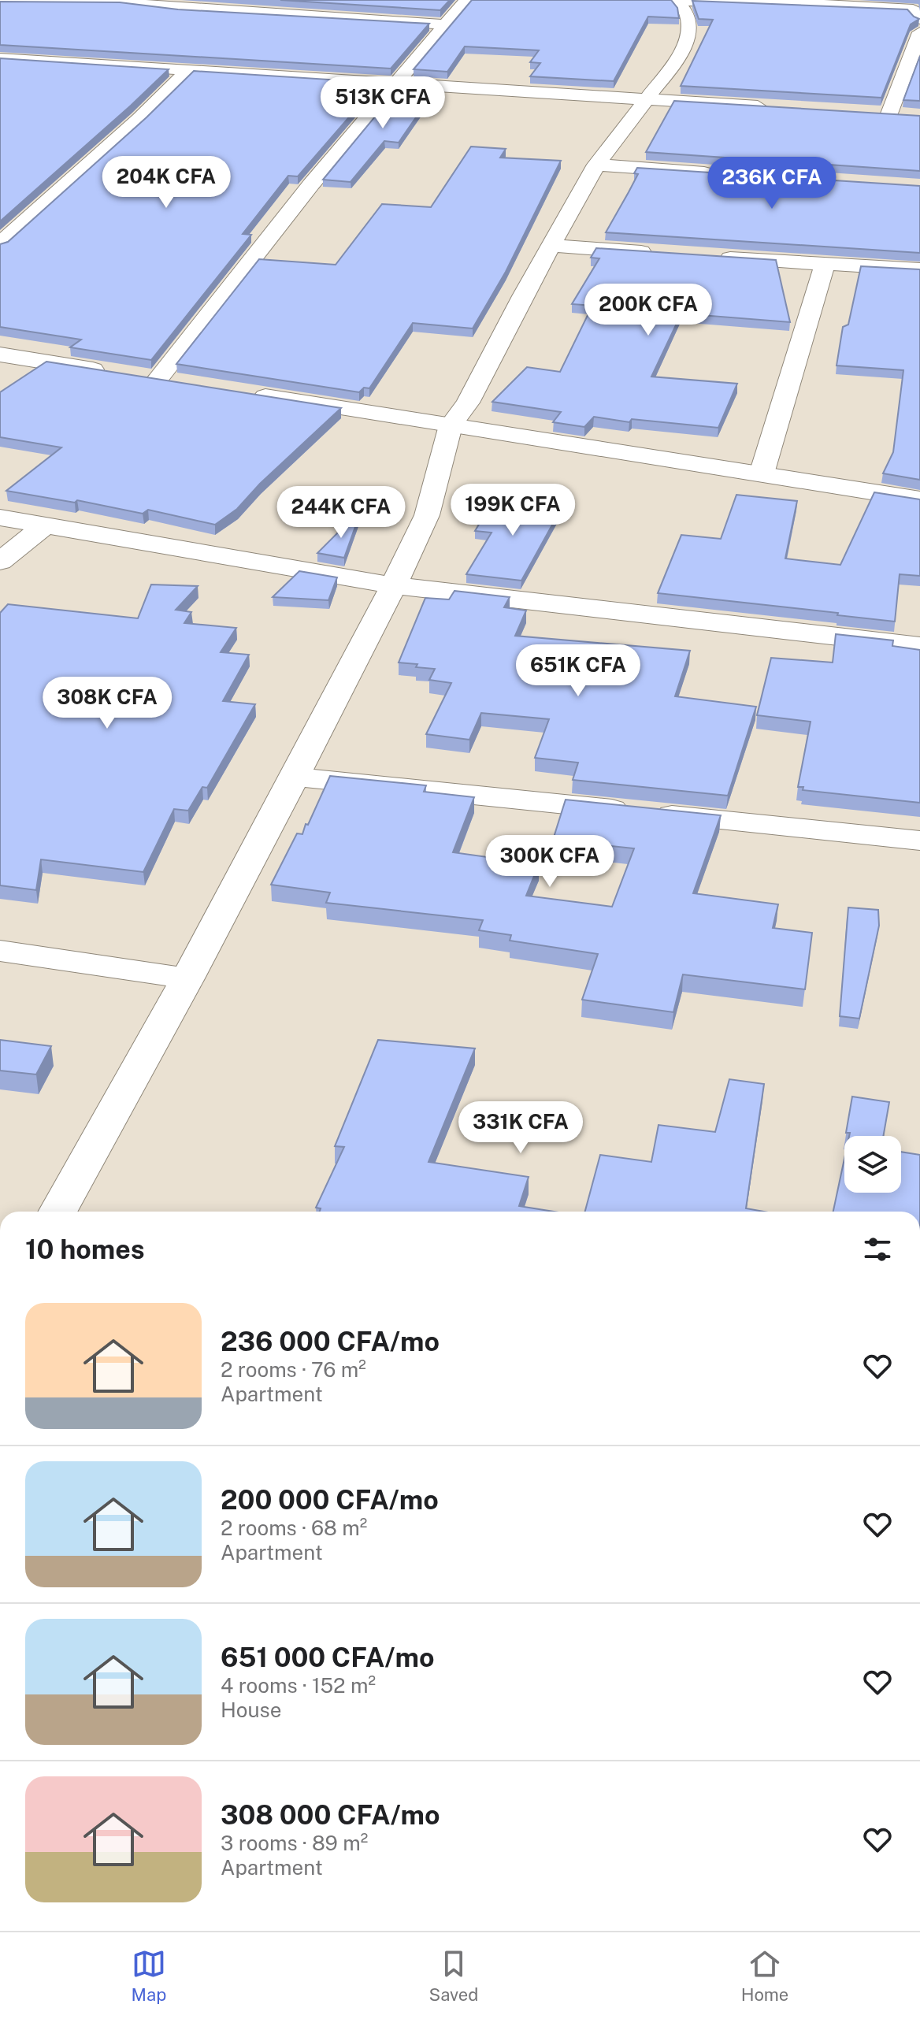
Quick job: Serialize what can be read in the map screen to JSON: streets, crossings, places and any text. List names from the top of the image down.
{
  "page": {
    "price": [
      "513K CFA",
      "204K CFA",
      "236K CFA",
      "200K CFA",
      "199K CFA",
      "244K CFA",
      "651K CFA",
      "308K CFA",
      "300K CFA",
      "331K CFA"
    ],
    "heading": "10 homes",
    "list": [
      {
        "name": "236 000 CFA/mo",
        "note": "2 rooms · 76 m² · Apartment"
      },
      {
        "name": "200 000 CFA/mo",
        "note": "2 rooms · 68 m² · Apartment"
      },
      {
        "name": "651 000 CFA/mo",
        "note": "4 rooms · 152 m² · House"
      },
      {
        "name": "308 000 CFA/mo",
        "note": "3 rooms · 89 m² · Apartment"
      }
    ],
    "tabs": ["Map", "Saved", "Home"]
  }
}
